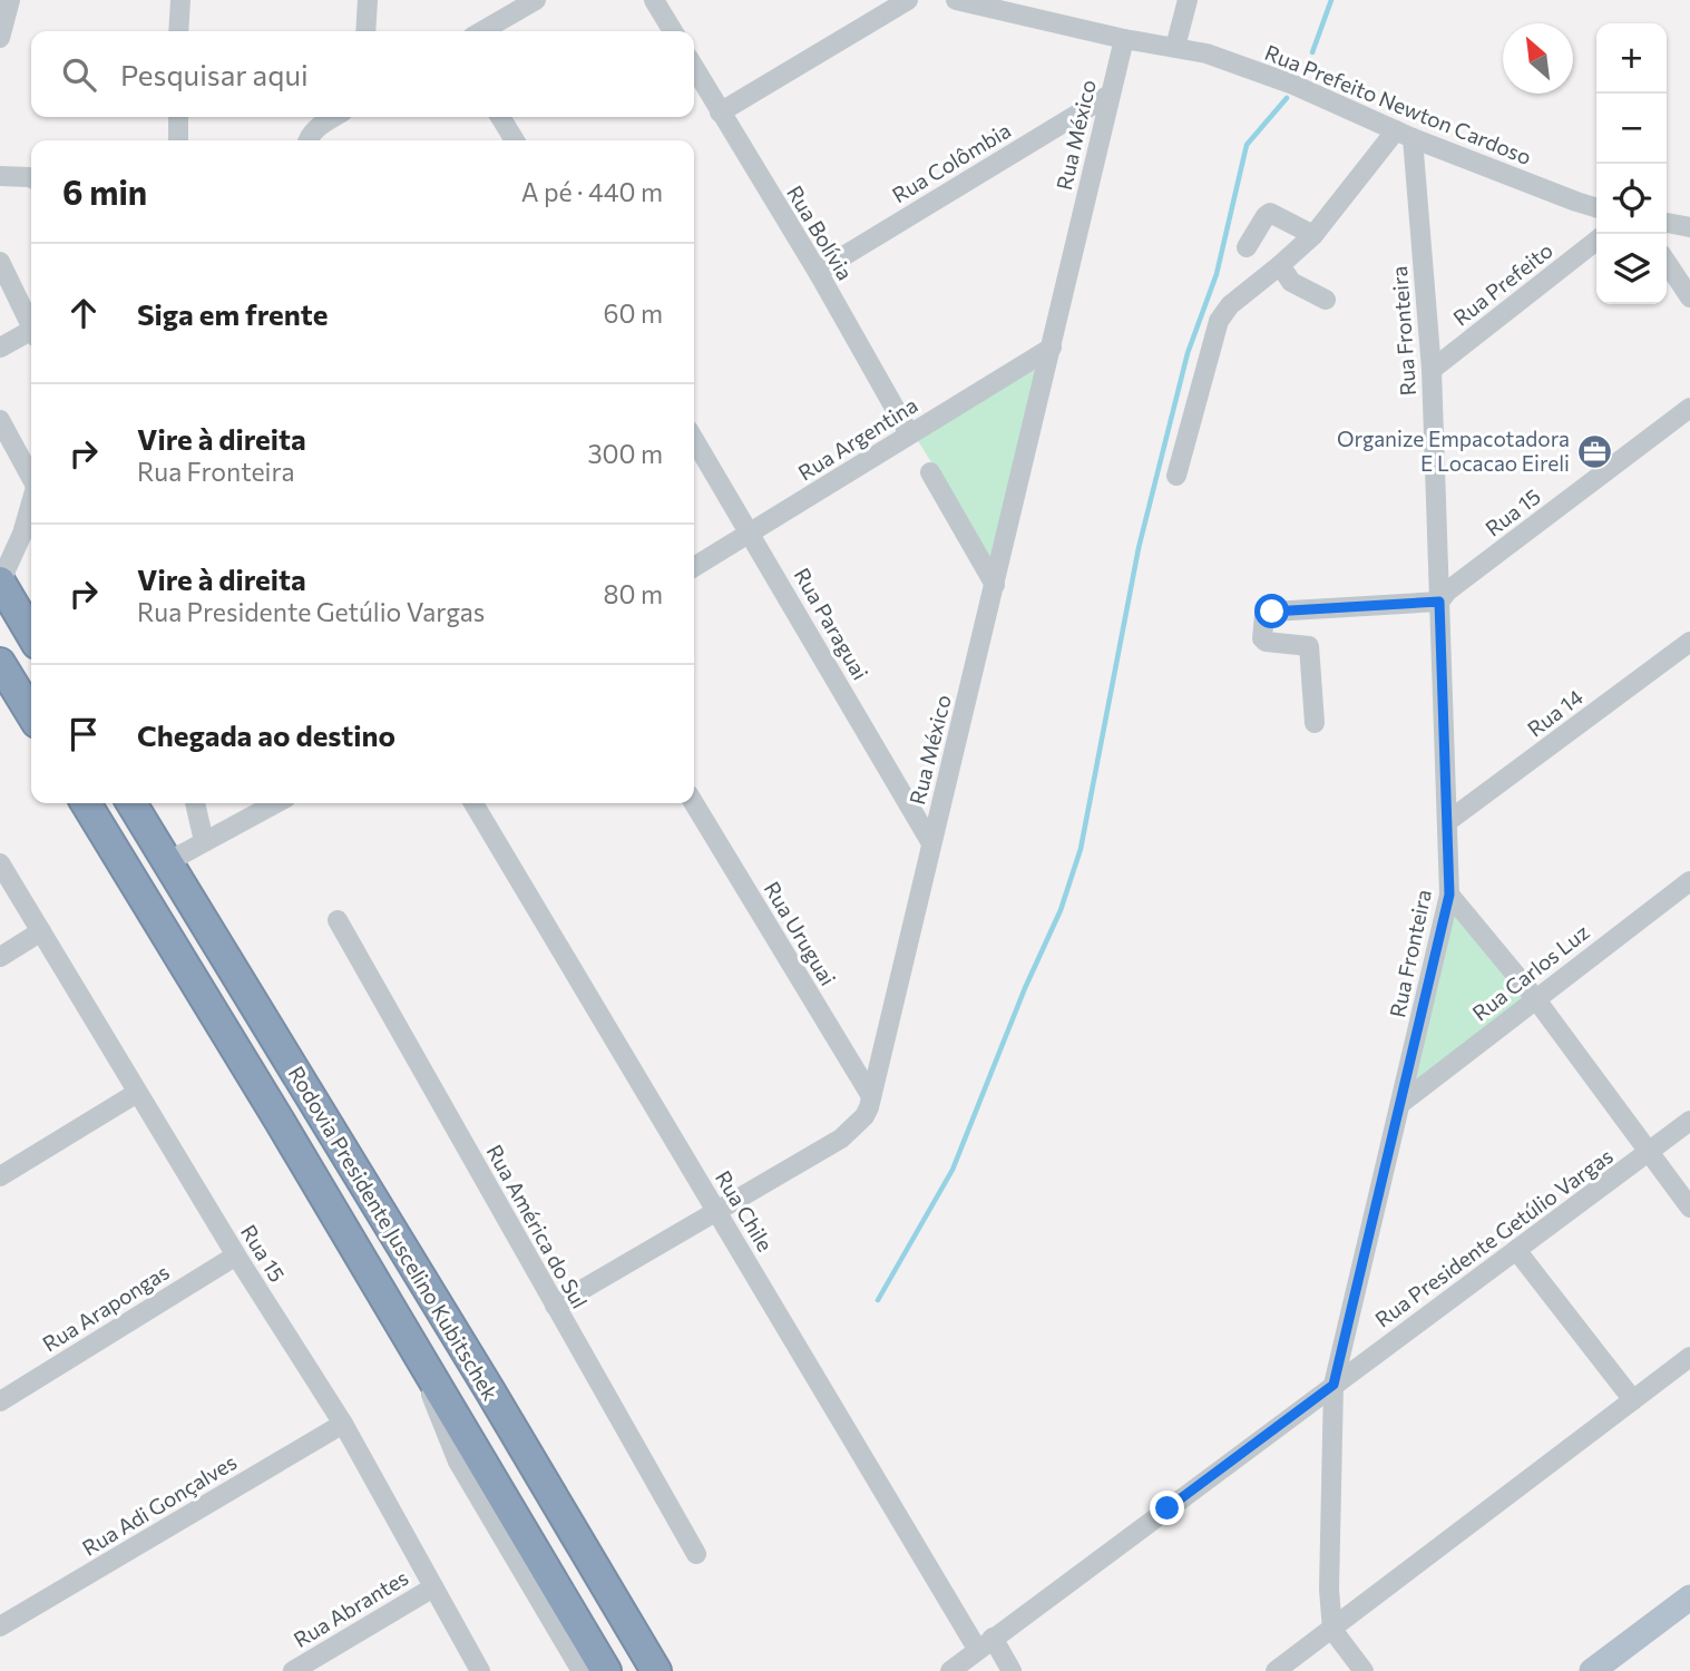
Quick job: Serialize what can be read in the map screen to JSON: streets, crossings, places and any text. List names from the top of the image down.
{
  "streets": {
    "highway": ["Rodovia Presidente Juscelino Kubitschek"],
    "street": [
      "Rua Prefeito Newton Cardoso",
      "Rua México",
      "Rua Colômbia",
      "Rua Bolívia",
      "Rua Prefeito",
      "Rua Fronteira",
      "Rua Argentina",
      "Rua 15",
      "Rua Paraguai",
      "Rua 14",
      "Rua Uruguai",
      "Rua Carlos Luz",
      "Rua Chile",
      "Rua América do Sul",
      "Rua Presidente Getúlio Vargas",
      "Rua Arapongas",
      "Rua Adi Gonçalves",
      "Rua Abrantes"
    ]
  },
  "crossings": [
    ["Rua Prefeito Newton Cardoso", "Rua México"],
    ["Rua Prefeito Newton Cardoso", "Rua Fronteira"],
    ["Rua México", "Rua Colômbia"],
    ["Rua México", "Rua Argentina"],
    ["Rua México", "Rua Paraguai"],
    ["Rua México", "Rua Uruguai"],
    ["Rua México", "Rua Chile"],
    ["Rua México", "Rua América do Sul"],
    ["Rua Colômbia", "Rua Bolívia"],
    ["Rua Bolívia", "Rua Argentina"],
    ["Rua Prefeito", "Rua Fronteira"],
    ["Rua Fronteira", "Rua 15"],
    ["Rua Fronteira", "Rua 14"],
    ["Rua Fronteira", "Rua Carlos Luz"],
    ["Rua Fronteira", "Rua Presidente Getúlio Vargas"],
    ["Rua Argentina", "Rua Paraguai"],
    ["Rua 15", "Rua Arapongas"],
    ["Rua 15", "Rua Adi Gonçalves"],
    ["Rua 15", "Rua Abrantes"],
    ["Rua Chile", "Rua Presidente Getúlio Vargas"]
  ],
  "places": {
    "office": ["Organize Empacotadora E Locacao Eireli"]
  },
  "north": "top left",
  "page": {
    "map_buttons": ["+", "−"],
    "search": "Pesquisar aqui",
    "heading": ["6 min", "A pé · 440 m"],
    "list": [
      ["Siga em frente", "60 m"],
      ["Vire à direita", "Rua Fronteira", "300 m"],
      ["Vire à direita", "Rua Presidente Getúlio Vargas", "80 m"],
      "Chegada ao destino"
    ]
  }
}
